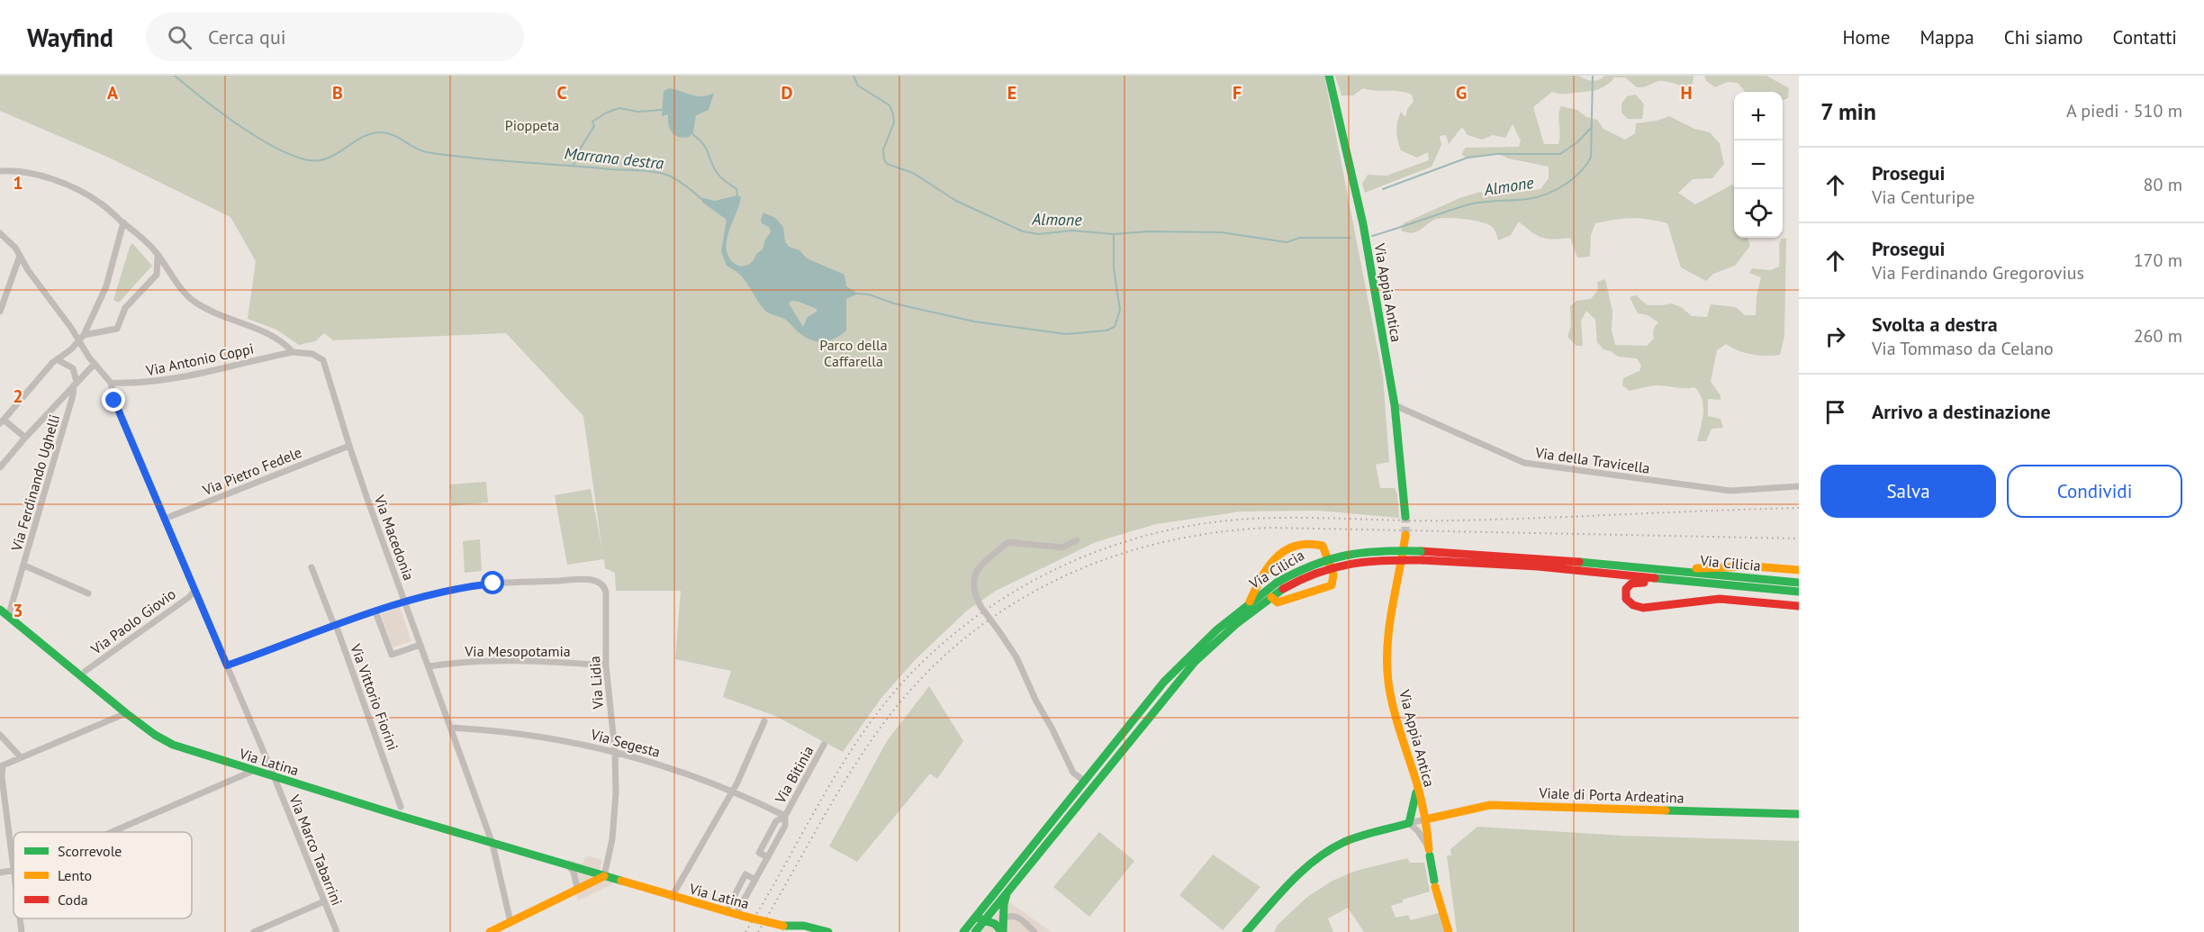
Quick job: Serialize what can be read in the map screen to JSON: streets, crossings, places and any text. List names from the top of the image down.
{
  "streets": {
    "main road": [
      "Via Appia Antica",
      "Via Cilicia",
      "Via Latina",
      "Viale di Porta Ardeatina"
    ],
    "street": [
      "Via Antonio Coppi",
      "Via della Travicella",
      "Via Pietro Fedele",
      "Via Ferdinando Ughelli",
      "Via Macedonia",
      "Via Paolo Giovio",
      "Via Mesopotamia",
      "Via Lidia",
      "Via Vittorio Fiorini",
      "Via Segesta",
      "Via Bitinia",
      "Via Marco Tabarrini"
    ]
  },
  "crossings": [
    ["Via Appia Antica", "Via della Travicella"],
    ["Via Appia Antica", "Viale di Porta Ardeatina"],
    ["Via Antonio Coppi", "Via Macedonia"],
    ["Via Antonio Coppi", "Via Marco Tabarrini"],
    ["Via Pietro Fedele", "Via Macedonia"],
    ["Via Pietro Fedele", "Via Marco Tabarrini"],
    ["Via Ferdinando Ughelli", "Via Latina"],
    ["Via Macedonia", "Via Mesopotamia"],
    ["Via Macedonia", "Via Lidia"],
    ["Via Macedonia", "Via Segesta"],
    ["Via Macedonia", "Via Latina"],
    ["Via Paolo Giovio", "Via Marco Tabarrini"],
    ["Via Mesopotamia", "Via Lidia"],
    ["Via Lidia", "Via Segesta"],
    ["Via Lidia", "Via Latina"],
    ["Via Segesta", "Via Bitinia"],
    ["Via Latina", "Via Bitinia"],
    ["Via Latina", "Via Marco Tabarrini"]
  ],
  "water": ["Marrana destra", "Almone"],
  "parks": ["Pioppeta", "Parco della Caffarella"],
  "legend": ["Scorrevole", "Lento", "Coda"],
  "page": {
    "header": "Wayfind",
    "search": "Cerca qui",
    "nav": [
      "Home",
      "Mappa",
      "Chi siamo",
      "Contatti"
    ],
    "heading": ["7 min", "A piedi · 510 m"],
    "map_buttons": ["+", "−"],
    "list": [
      ["Prosegui", "Via Centuripe", "80 m"],
      ["Prosegui", "Via Ferdinando Gregorovius", "170 m"],
      ["Svolta a destra", "Via Tommaso da Celano", "260 m"],
      "Arrivo a destinazione"
    ],
    "buttons": ["Salva", "Condividi"]
  },
  "grid": {
    "columns": [
      "A",
      "B",
      "C",
      "D",
      "E",
      "F",
      "G",
      "H"
    ],
    "rows": ["1", "2", "3"]
  }
}
